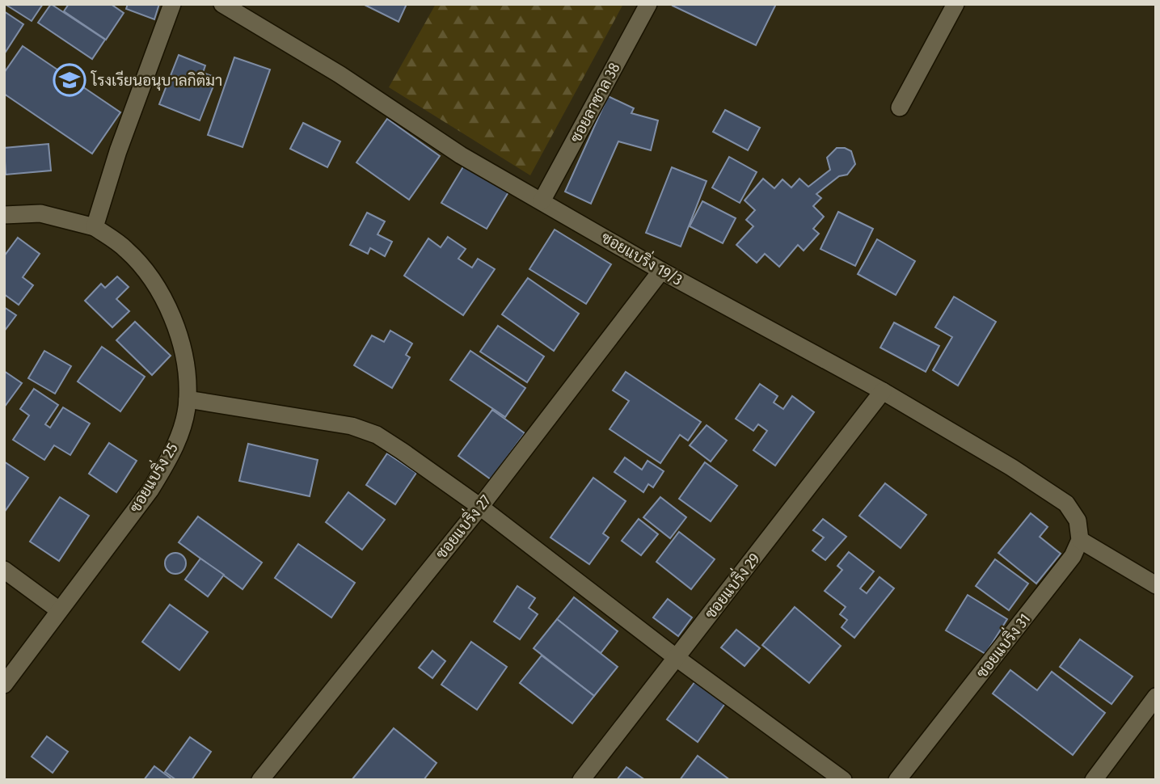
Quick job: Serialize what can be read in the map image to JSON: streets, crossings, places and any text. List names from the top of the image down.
{
  "streets": {
    "street": [
      "ซอยลาซาล 38",
      "ซอยแบริ่ง 19/3",
      "ซอยแบริ่ง 25",
      "ซอยแบริ่ง 27",
      "ซอยแบริ่ง 29",
      "ซอยแบริ่ง 31"
    ]
  },
  "crossings": [
    ["ซอยลาซาล 38", "ซอยแบริ่ง 19/3"],
    ["ซอยแบริ่ง 19/3", "ซอยแบริ่ง 27"],
    ["ซอยแบริ่ง 19/3", "ซอยแบริ่ง 29"],
    ["ซอยแบริ่ง 19/3", "ซอยแบริ่ง 31"]
  ],
  "places": {
    "school or university": ["โรงเรียนอนุบาลกิติมา"]
  }
}
